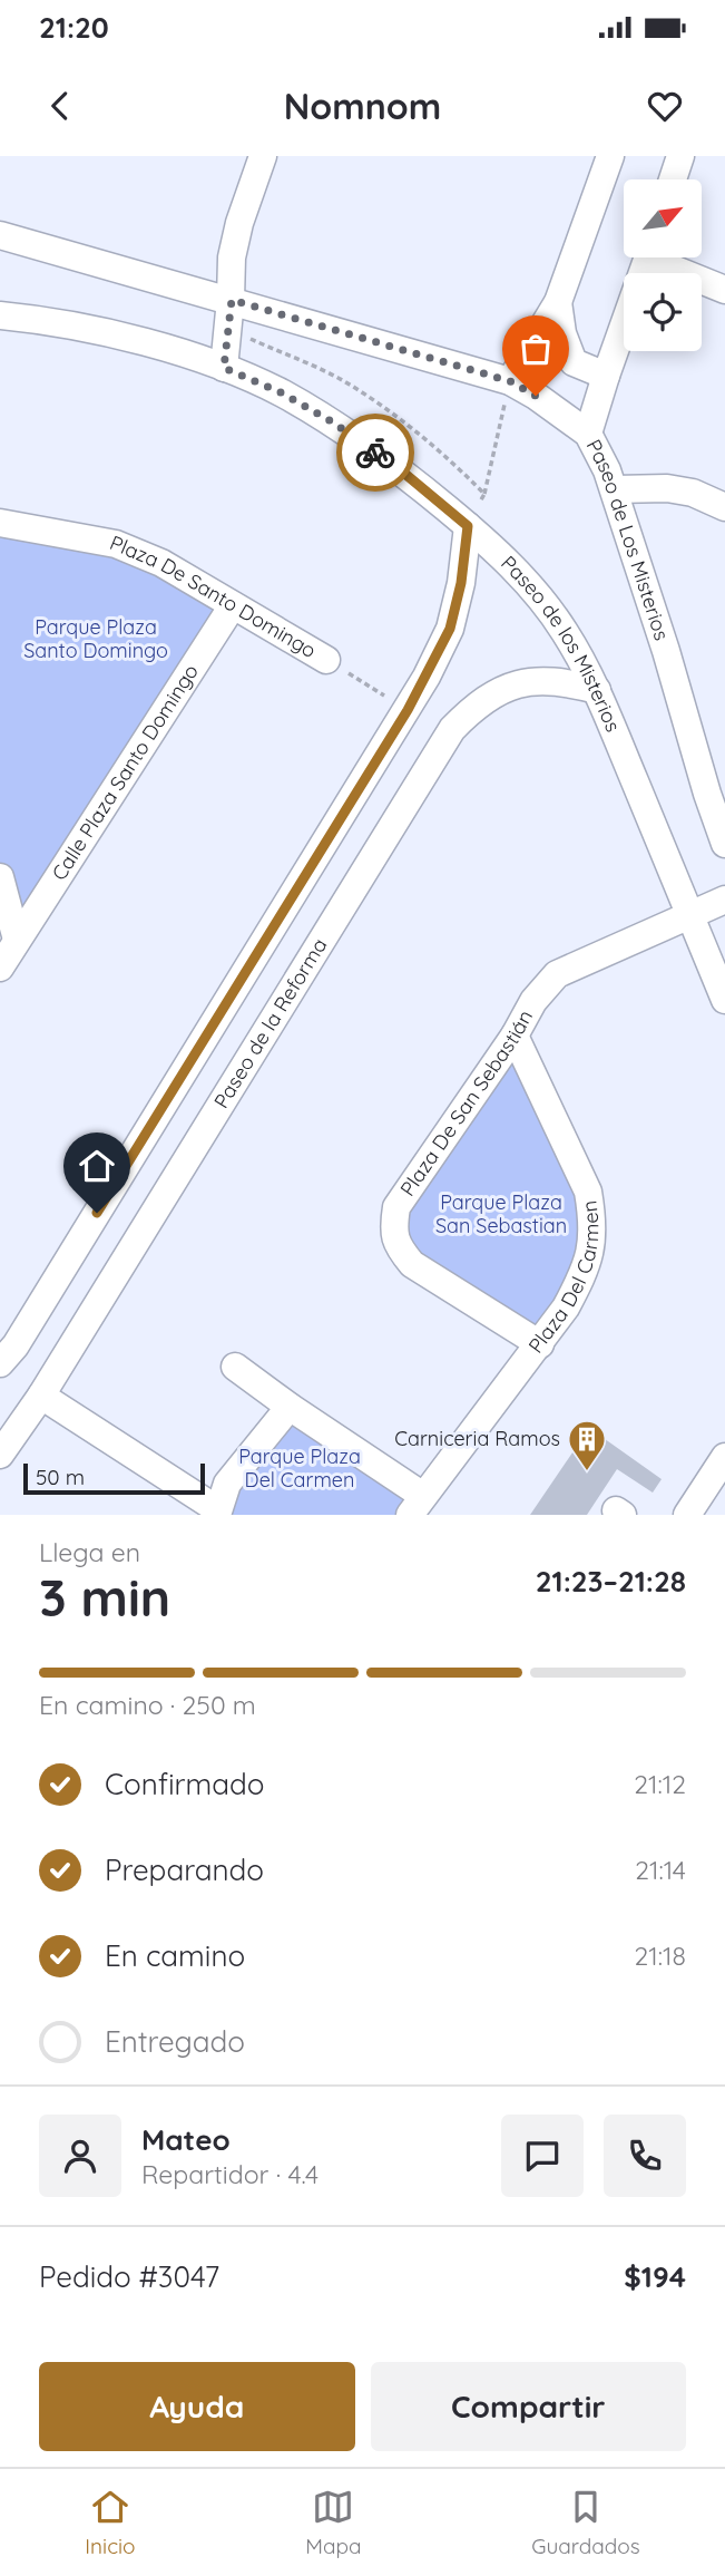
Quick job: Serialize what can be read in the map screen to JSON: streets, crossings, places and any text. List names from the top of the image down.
{
  "streets": {
    "street": [
      "Paseo de Los Misterios",
      "Plaza De Santo Domingo",
      "Paseo de los Misterios",
      "Calle Plaza Santo Domingo",
      "Paseo de la Reforma",
      "Plaza De San Sebastián",
      "Plaza Del Carmen"
    ]
  },
  "crossings": [
    ["Plaza De Santo Domingo", "Calle Plaza Santo Domingo"],
    ["Paseo de los Misterios", "Paseo de la Reforma"],
    ["Paseo de los Misterios", "Plaza De San Sebastián"],
    ["Plaza De San Sebastián", "Plaza Del Carmen"]
  ],
  "parks": ["Parque Plaza Santo Domingo", "Parque Plaza San Sebastian", "Parque Plaza Del Carmen"],
  "places": {
    "building": ["Carniceria Ramos"]
  },
  "scale_bar": "50 m",
  "north": "top right",
  "page": {
    "status": "21:20",
    "header": "Nomnom",
    "scale": "50 m",
    "heading": ["3 min", "Llega en", "21:23–21:28"],
    "panel": [
      "Mateo",
      "Repartidor · 4.4",
      "Pedido #3047",
      "$194"
    ],
    "bar": "En camino · 250 m",
    "list": [
      ["Confirmado", "21:12"],
      ["Preparando", "21:14"],
      ["En camino", "21:18"],
      "Entregado"
    ],
    "buttons": ["Ayuda", "Compartir"],
    "tabs": ["Inicio", "Mapa", "Guardados"]
  }
}
